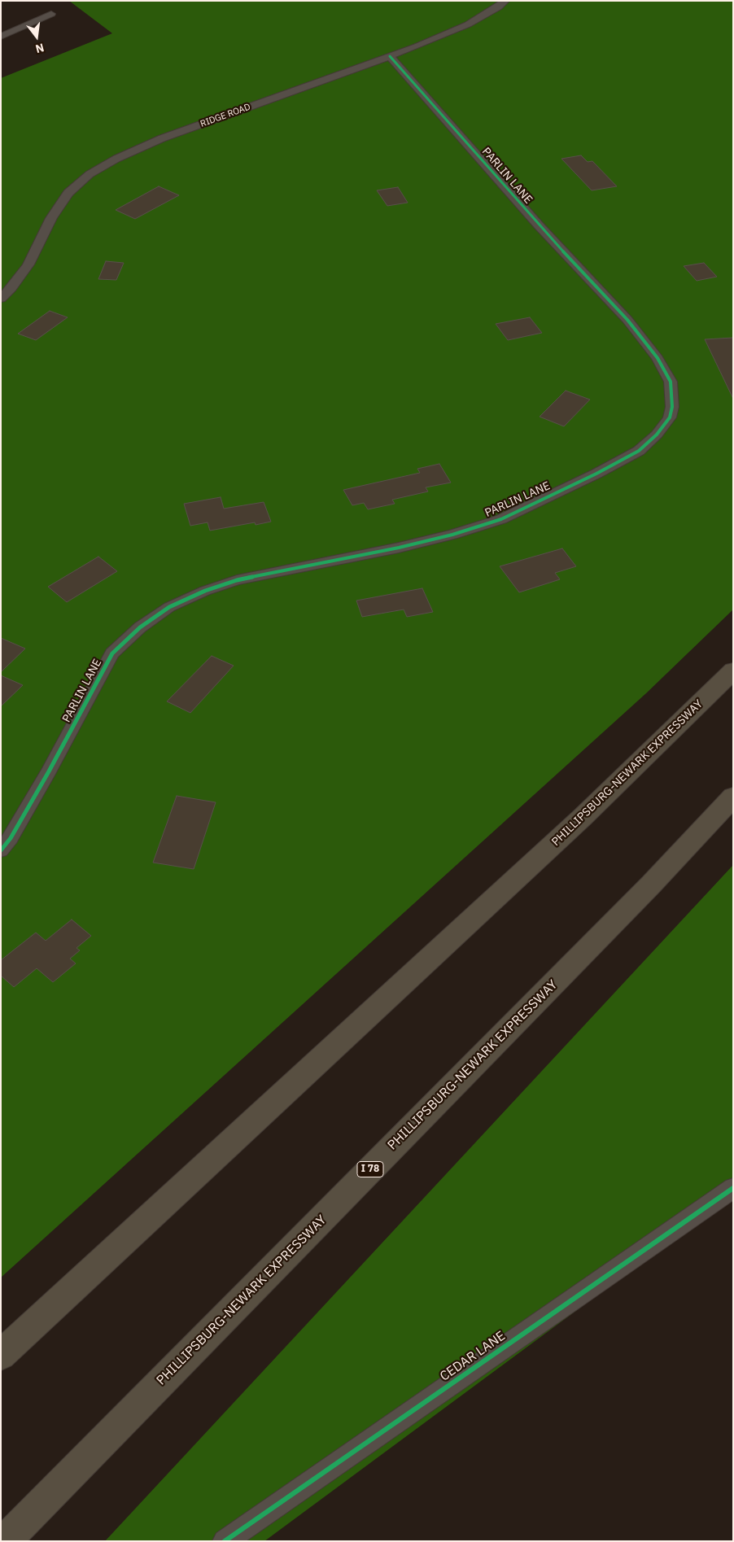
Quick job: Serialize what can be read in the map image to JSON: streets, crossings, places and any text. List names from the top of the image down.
{
  "streets": {
    "highway": ["PHILLIPSBURG-NEWARK EXPRESSWAY", "I 78"],
    "street": ["RIDGE ROAD", "PARLIN LANE", "CEDAR LANE"]
  },
  "crossings": [
    ["RIDGE ROAD", "PARLIN LANE"]
  ],
  "north": "bottom"
}
